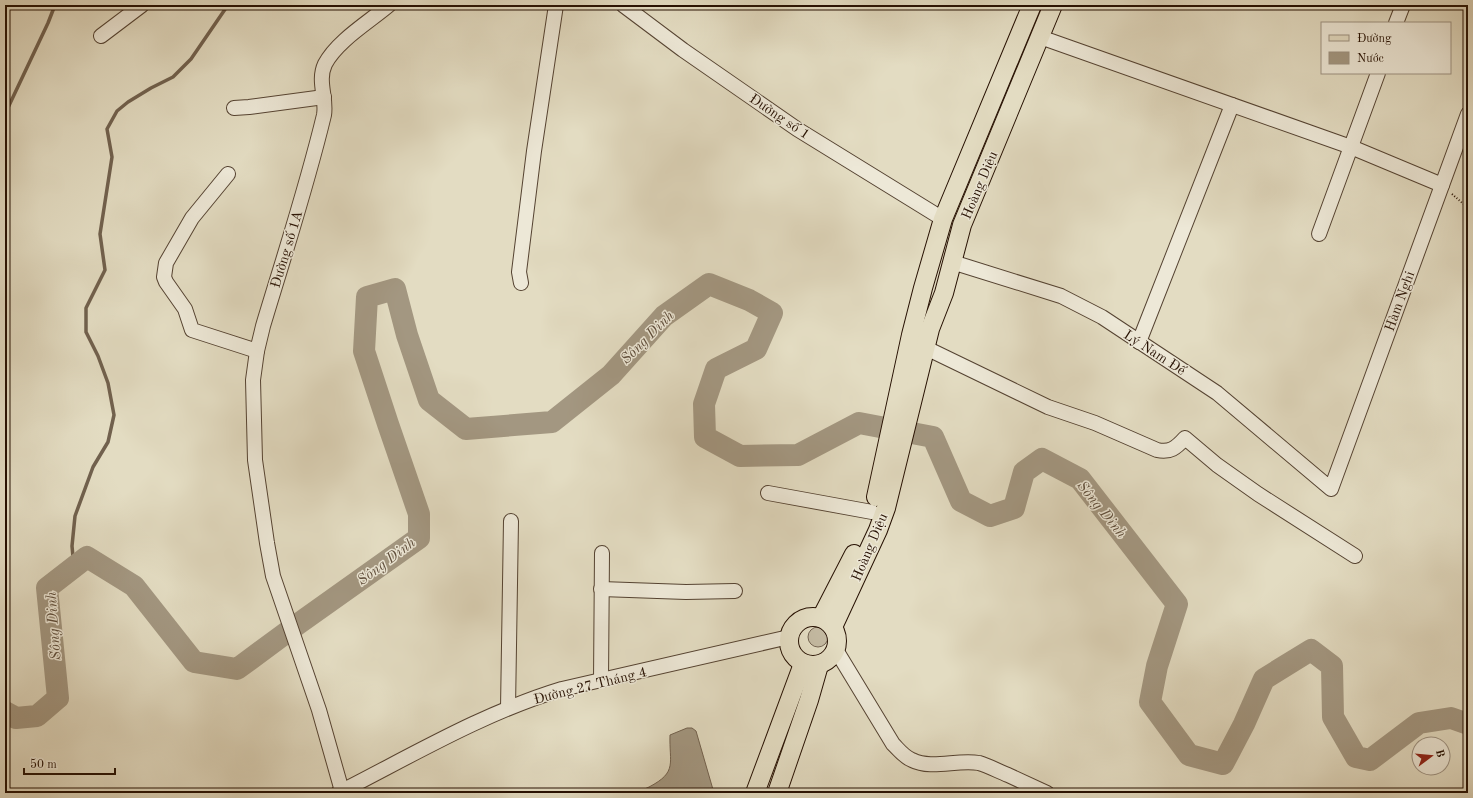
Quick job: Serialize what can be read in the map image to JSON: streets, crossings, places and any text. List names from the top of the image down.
{
  "streets": {
    "main road": ["Hoàng Diệu"],
    "street": [
      "Đường số 1",
      "Đường số 1A",
      "Hàm Nghi",
      "Lý Nam Đế",
      "Đường 27 Tháng 4"
    ]
  },
  "crossings": [
    ["Đường số 1", "Hoàng Diệu"],
    ["Hoàng Diệu", "Lý Nam Đế"],
    ["Hoàng Diệu", "Đường 27 Tháng 4"],
    ["Đường số 1A", "Đường 27 Tháng 4"],
    ["Hàm Nghi", "Lý Nam Đế"]
  ],
  "water": ["Sông Dinh"],
  "legend": ["Đường", "Nước"],
  "scale_bar": "50 m",
  "north": "right"
}
